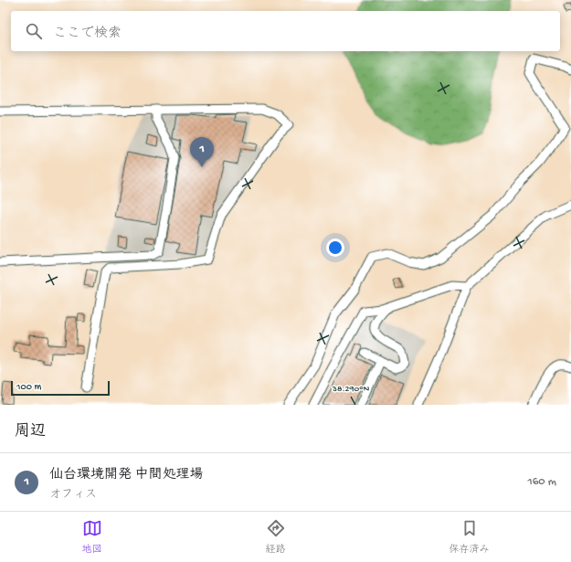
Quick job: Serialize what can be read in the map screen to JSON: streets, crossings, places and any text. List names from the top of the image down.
{
  "scale_bar": "100 m",
  "page": {
    "search": "ここで検索",
    "pins": "1",
    "scale": "100 m",
    "heading": "周辺",
    "list": [
      {
        "mark": "1",
        "name": "仙台環境開発 中間処理場",
        "note": "オフィス",
        "value": "160 m"
      }
    ],
    "nav": ["地図", "経路", "保存済み"]
  },
  "coordinates": ["38.290°N"]
}
